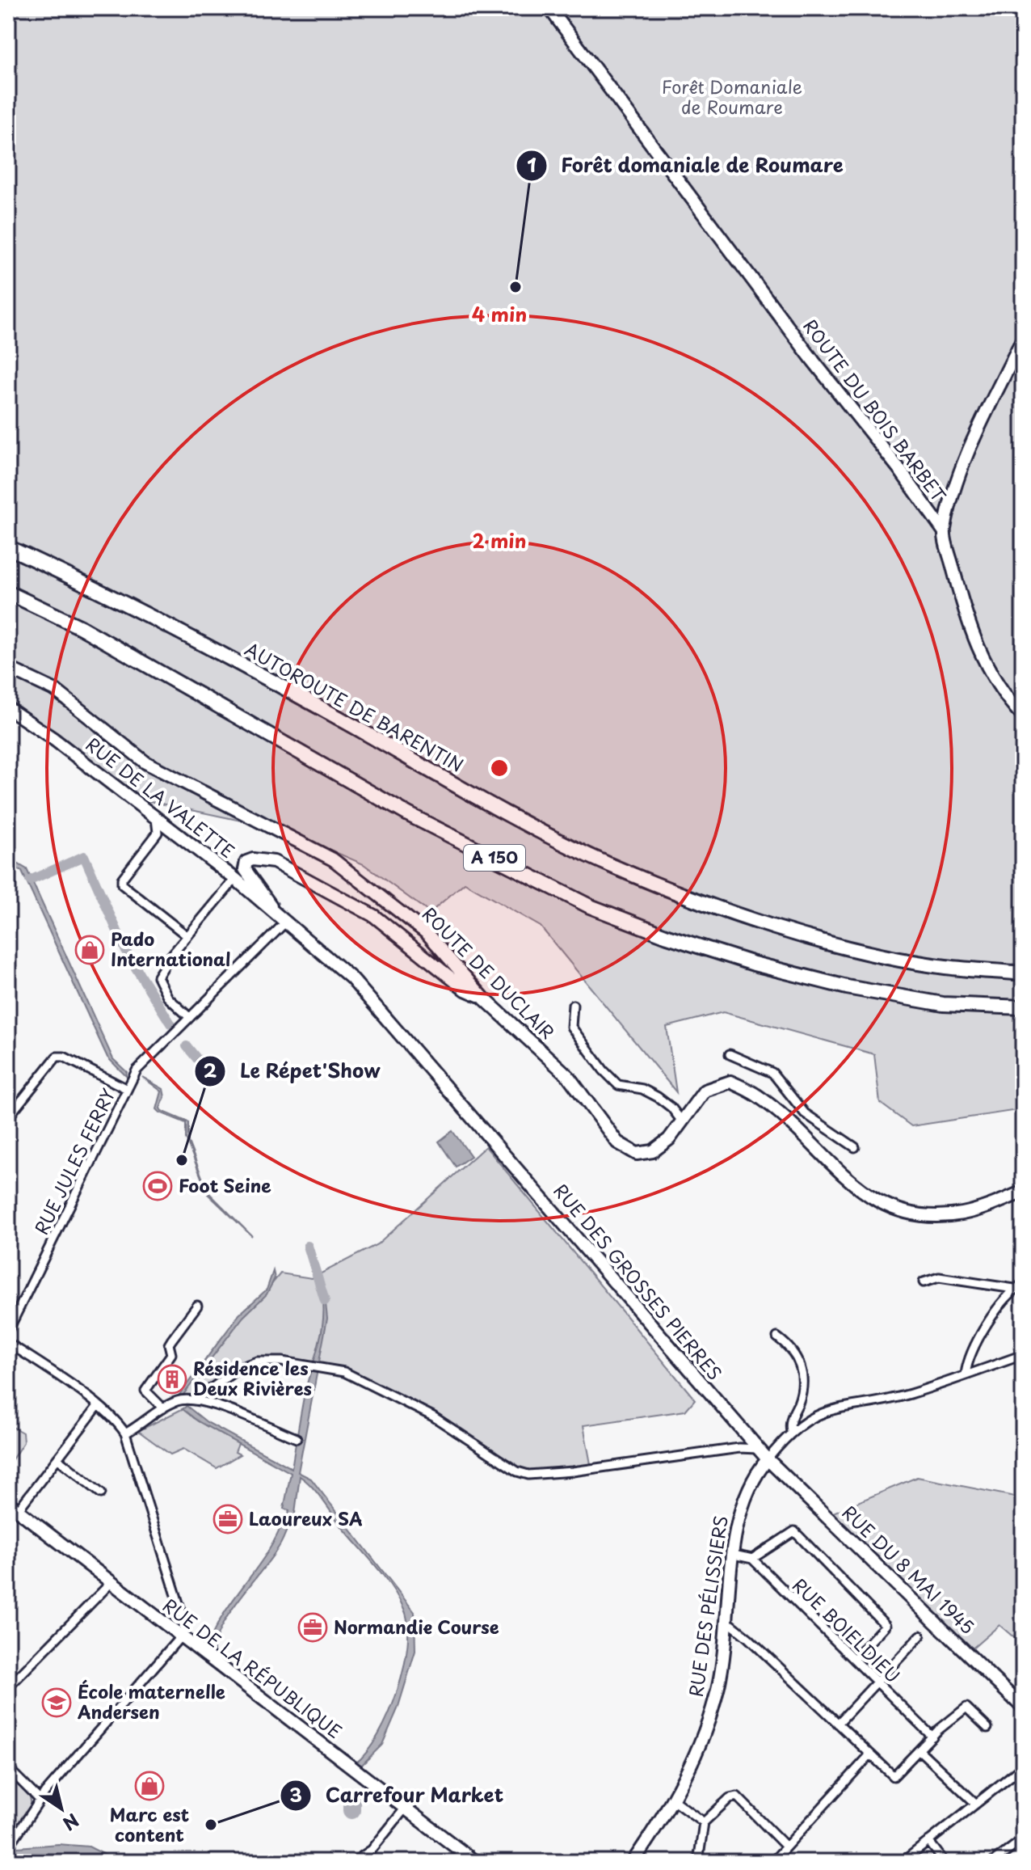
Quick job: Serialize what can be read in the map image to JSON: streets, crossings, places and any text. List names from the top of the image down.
{
  "streets": {
    "highway": ["AUTOROUTE DE BARENTIN", "A 150"],
    "street": [
      "ROUTE DU BOIS BARBET",
      "RUE DE LA VALETTE",
      "ROUTE DE DUCLAIR",
      "RUE JULES FERRY",
      "RUE DES GROSSES PIERRES",
      "RUE DU 8 MAI 1945",
      "RUE DES PÉLISSIERS",
      "RUE BOIELDIEU",
      "RUE DE LA RÉPUBLIQUE"
    ]
  },
  "crossings": [
    ["RUE DE LA VALETTE", "RUE JULES FERRY"],
    ["RUE DE LA VALETTE", "RUE DES GROSSES PIERRES"],
    ["RUE JULES FERRY", "RUE DES GROSSES PIERRES"],
    ["RUE DES GROSSES PIERRES", "RUE DU 8 MAI 1945"],
    ["RUE DES GROSSES PIERRES", "RUE DES PÉLISSIERS"],
    ["RUE DU 8 MAI 1945", "RUE DES PÉLISSIERS"]
  ],
  "parks": ["Forêt Domaniale de Roumare"],
  "places": {
    "other": ["Forêt domaniale de Roumare", "Le Répet'Show", "Carrefour Market"],
    "shop": ["Pado International", "Marc est content"],
    "sports": ["Foot Seine"],
    "building": ["Résidence les Deux Rivières"],
    "office": ["Laoureux SA", "Normandie Course"],
    "school or university": ["École maternelle Andersen"]
  },
  "north": "bottom right",
  "rings": ["4 min", "2 min"]
}
